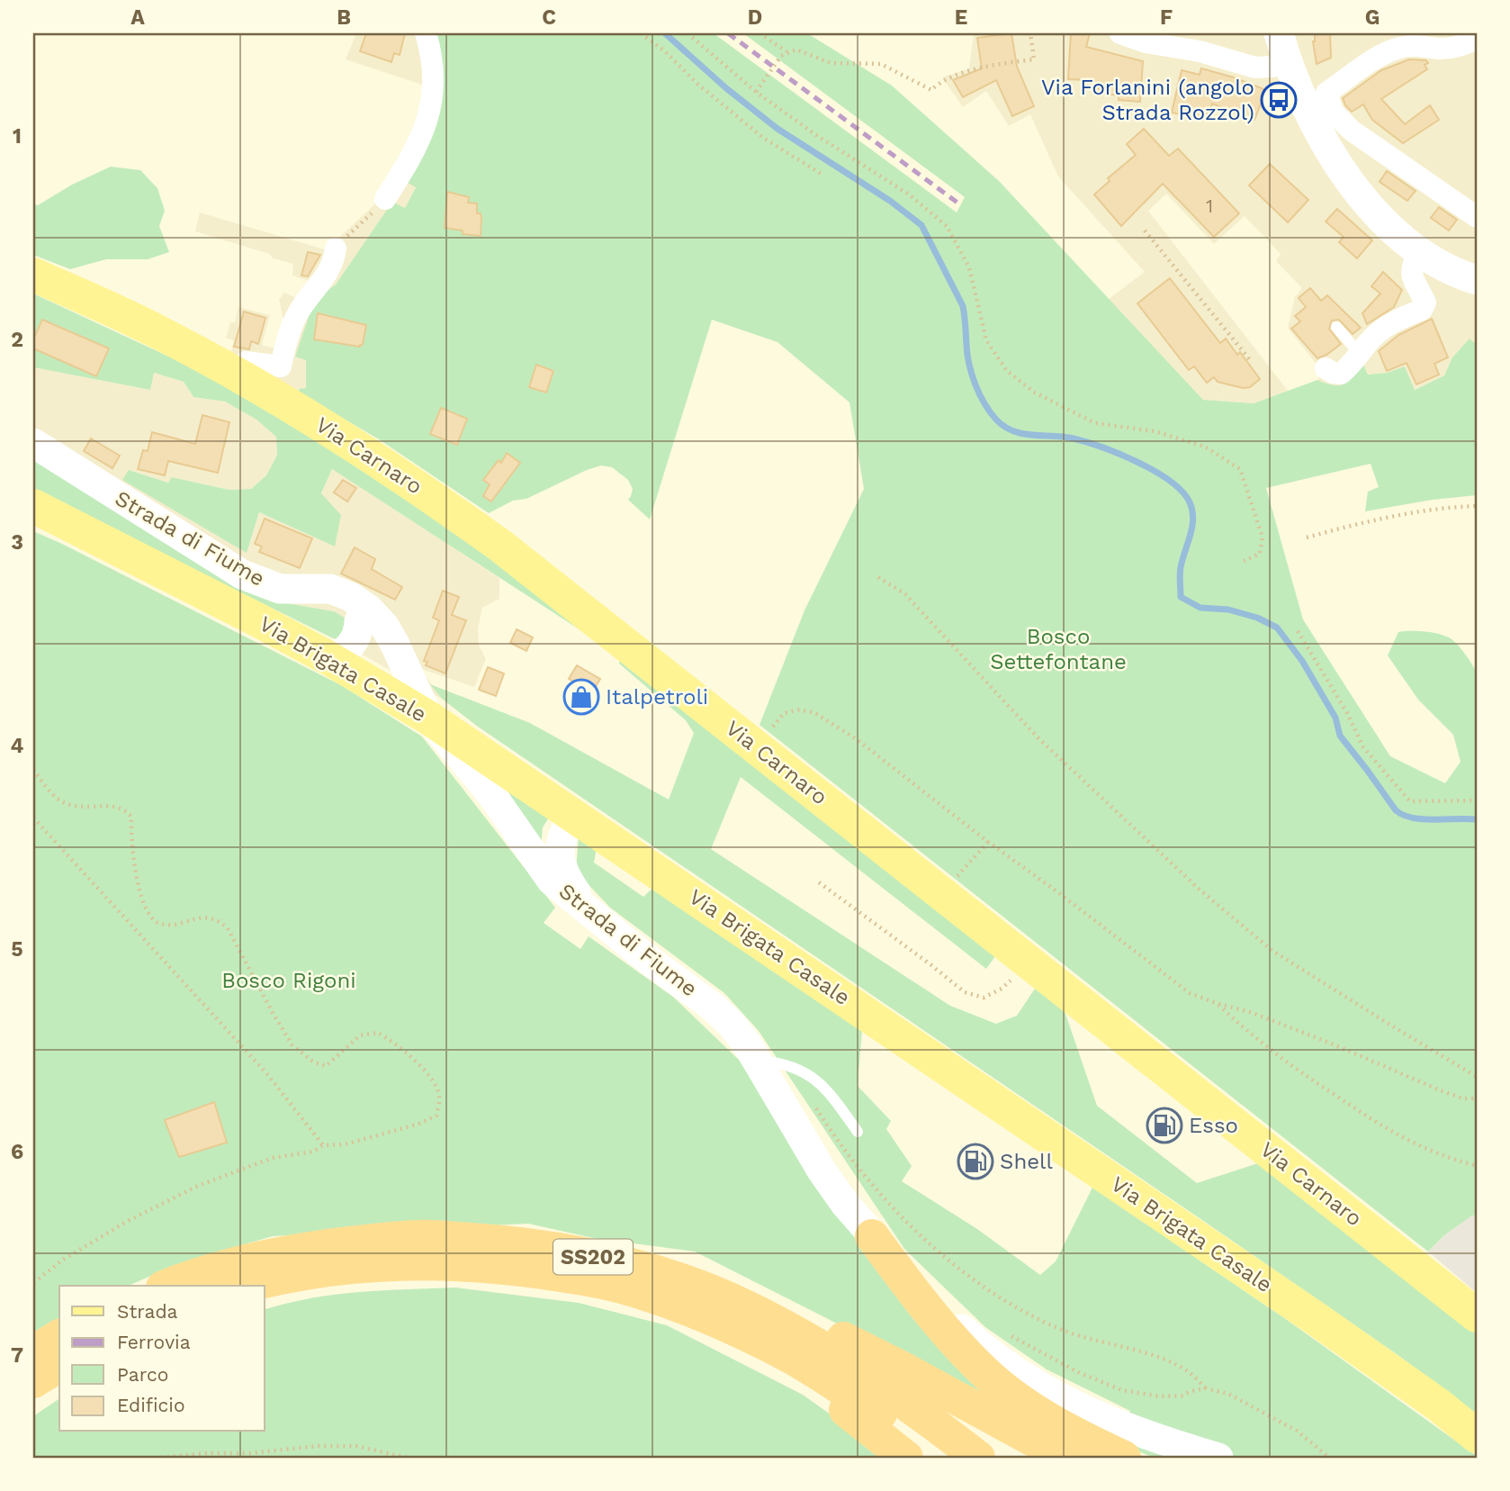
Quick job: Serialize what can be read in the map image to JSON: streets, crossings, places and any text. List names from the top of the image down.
{
  "streets": {
    "highway": ["SS202"],
    "main road": ["Via Carnaro", "Strada di Fiume", "Via Brigata Casale"]
  },
  "crossings": [
    ["Strada di Fiume", "Via Brigata Casale"]
  ],
  "parks": ["Bosco Settefontane", "Bosco Rigoni"],
  "places": {
    "bus stop": ["Via Forlanini (angolo Strada Rozzol)"],
    "shop": ["Italpetroli"],
    "fuel station": ["Esso", "Shell"]
  },
  "house_numbers": ["1"],
  "legend": [
    "Strada",
    "Ferrovia",
    "Parco",
    "Edificio"
  ],
  "grid": {
    "columns": [
      "A",
      "B",
      "C",
      "D",
      "E",
      "F",
      "G"
    ],
    "rows": [
      "1",
      "2",
      "3",
      "4",
      "5",
      "6",
      "7"
    ]
  }
}
